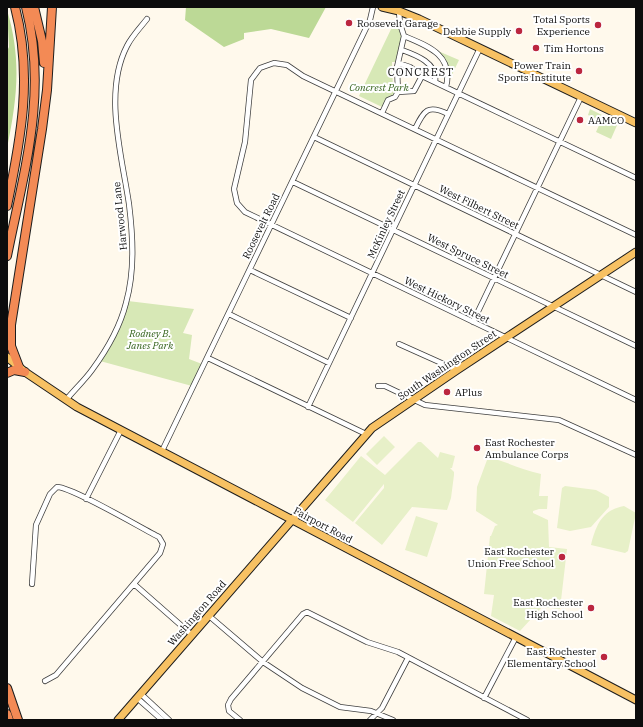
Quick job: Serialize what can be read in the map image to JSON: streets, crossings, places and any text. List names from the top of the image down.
{
  "streets": {
    "main road": ["South Washington Street", "Fairport Road", "Washington Road"],
    "street": [
      "West Filbert Street",
      "Harwood Lane",
      "McKinley Street",
      "Roosevelt Road",
      "West Spruce Street",
      "West Hickory Street"
    ]
  },
  "crossings": [
    ["West Filbert Street", "McKinley Street"],
    ["West Filbert Street", "Roosevelt Road"],
    ["West Filbert Street", "South Washington Street"],
    ["Harwood Lane", "Fairport Road"],
    ["McKinley Street", "West Spruce Street"],
    ["McKinley Street", "West Hickory Street"],
    ["Roosevelt Road", "West Spruce Street"],
    ["Roosevelt Road", "West Hickory Street"],
    ["Roosevelt Road", "Fairport Road"],
    ["West Spruce Street", "South Washington Street"],
    ["West Hickory Street", "South Washington Street"],
    ["South Washington Street", "Fairport Road"],
    ["South Washington Street", "Washington Road"],
    ["Fairport Road", "Washington Road"]
  ],
  "districts": ["CONCREST"],
  "parks": ["Concrest Park", "Rodney B. Janes Park"],
  "places": [
    "Roosevelt Garage",
    "Total Sports Experience",
    "Debbie Supply",
    "Tim Hortons",
    "Power Train Sports Institute",
    "AAMCO",
    "APlus",
    "East Rochester Ambulance Corps",
    "East Rochester Union Free School",
    "East Rochester High School",
    "East Rochester Elementary School"
  ]
}
